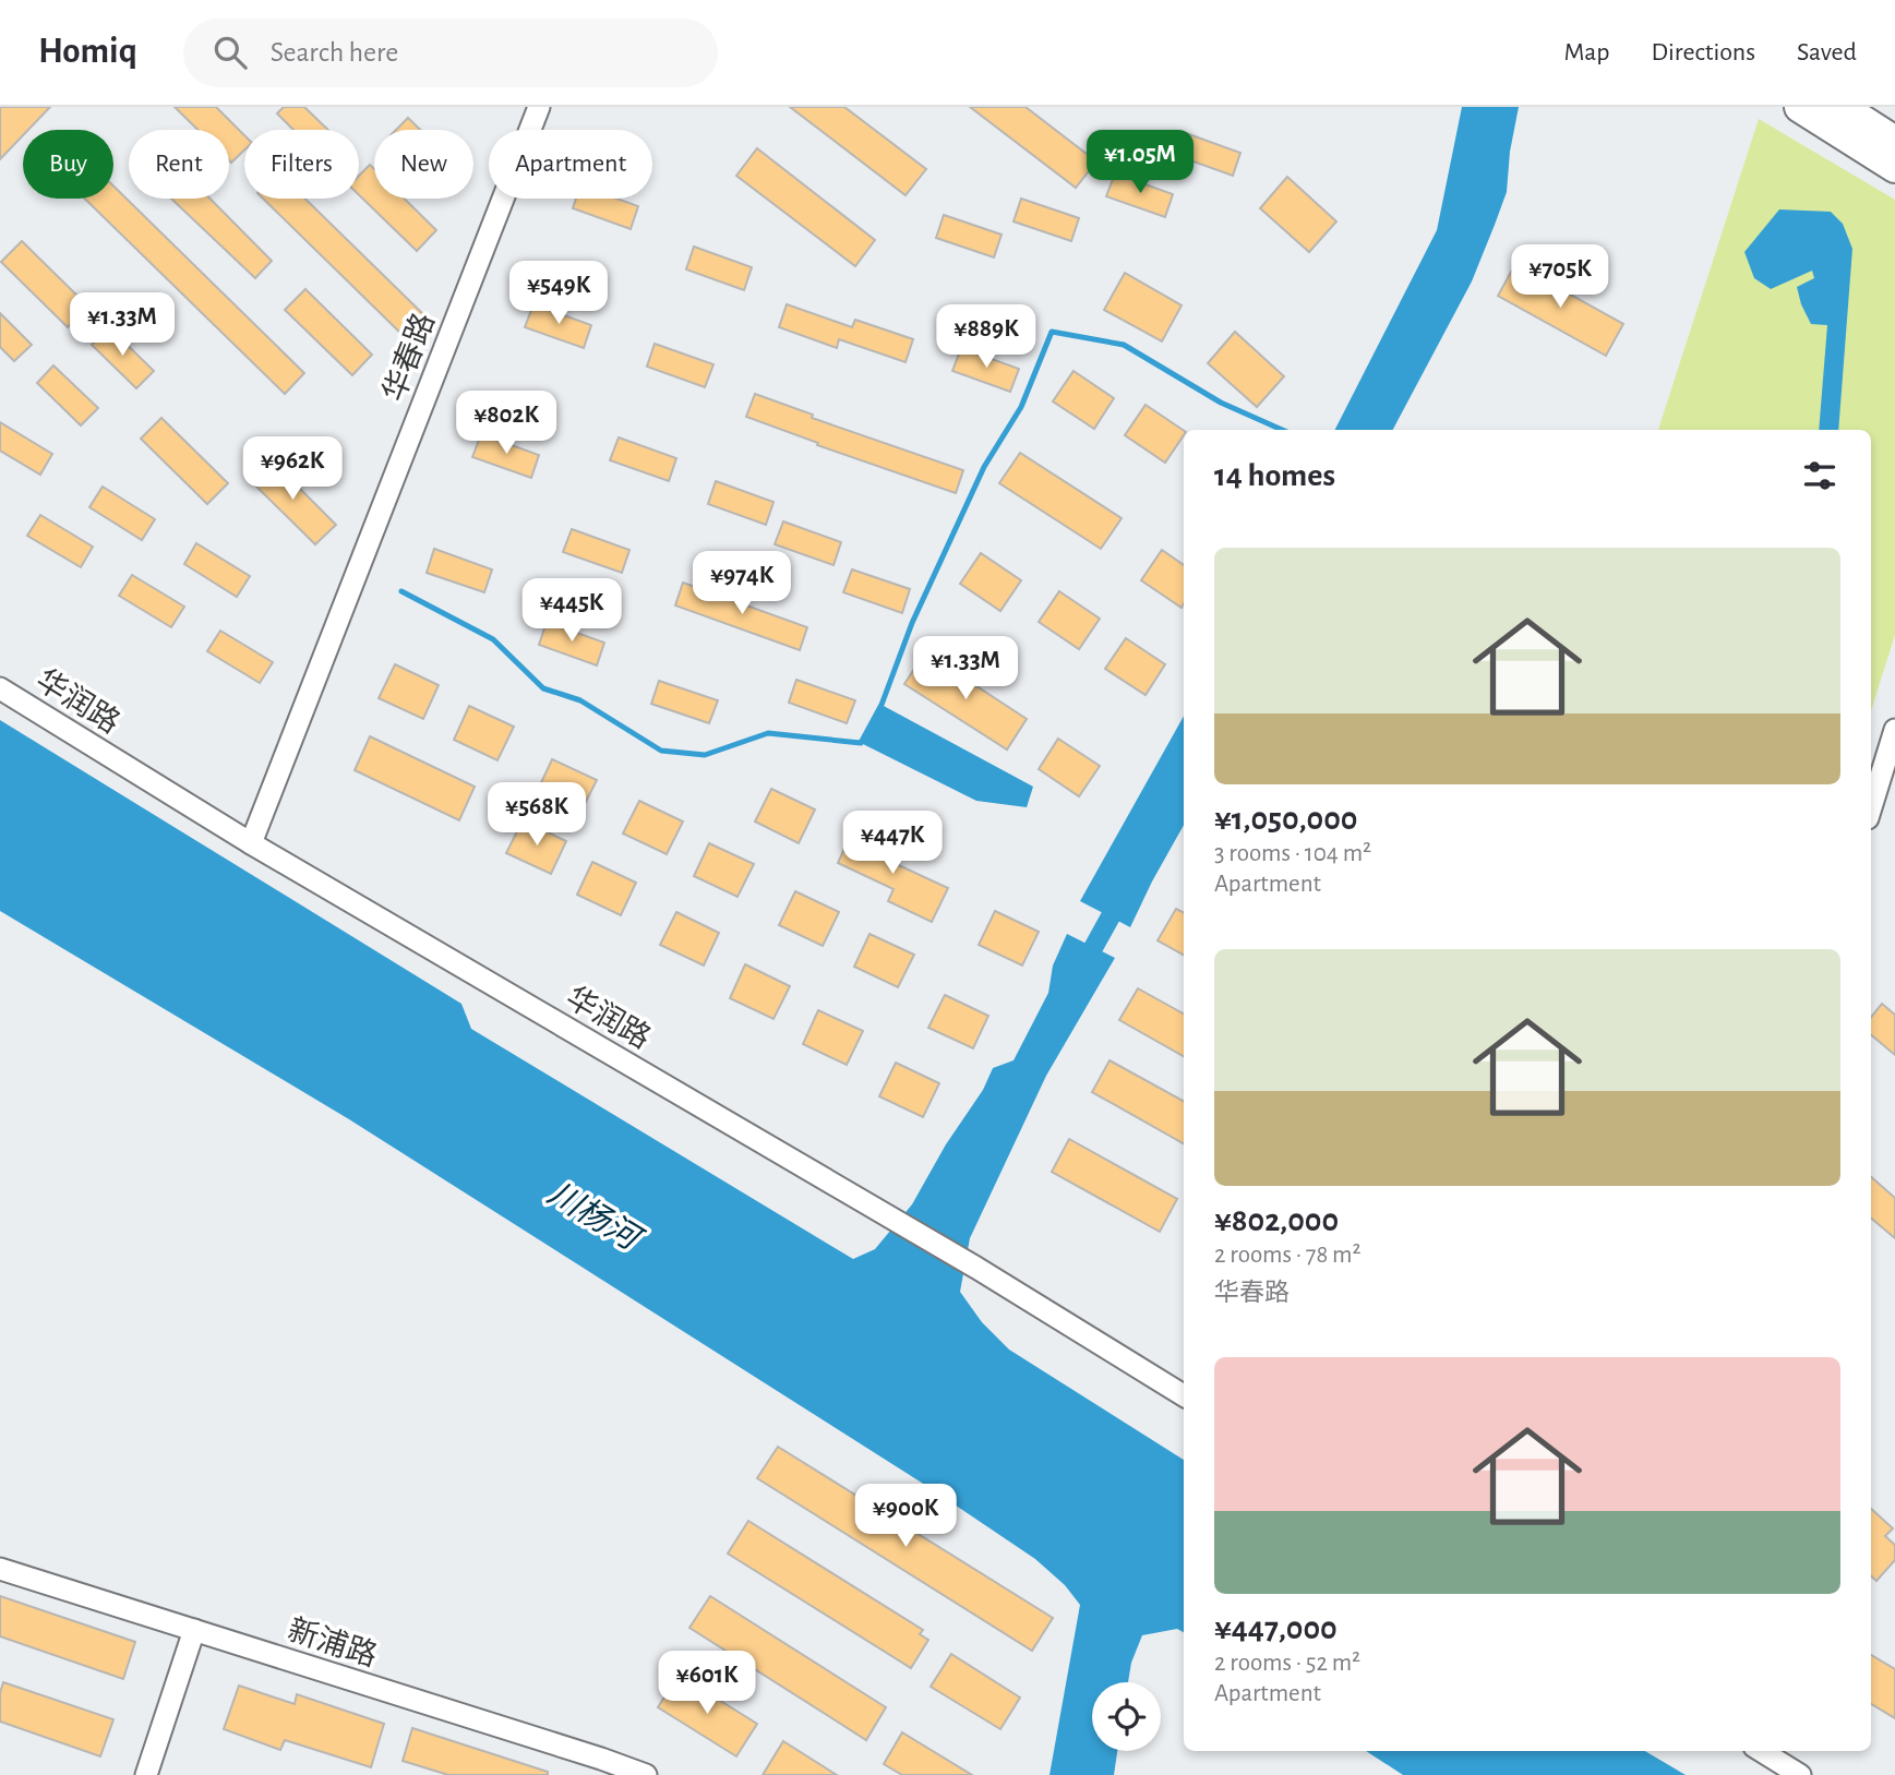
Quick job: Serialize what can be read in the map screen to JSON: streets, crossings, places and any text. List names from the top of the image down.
{
  "streets": {
    "street": ["华春路", "华润路", "新浦路"]
  },
  "crossings": [
    ["华春路", "华润路"]
  ],
  "water": ["川杨河"],
  "page": {
    "header": "Homiq",
    "search": "Search here",
    "nav": ["Map", "Directions", "Saved"],
    "price": [
      "¥1.05M",
      "¥705K",
      "¥549K",
      "¥1.33M",
      "¥889K",
      "¥802K",
      "¥962K",
      "¥974K",
      "¥445K",
      "¥1.33M",
      "¥568K",
      "¥447K",
      "¥900K",
      "¥601K"
    ],
    "chip": [
      "Buy",
      "Rent",
      "Filters",
      "New",
      "Apartment"
    ],
    "heading": "14 homes",
    "list": [
      {
        "name": "¥1,050,000",
        "note": "3 rooms · 104 m² · Apartment"
      },
      {
        "name": "¥802,000",
        "note": "2 rooms · 78 m² · 华春路"
      },
      {
        "name": "¥447,000",
        "note": "2 rooms · 52 m² · Apartment"
      }
    ]
  }
}
